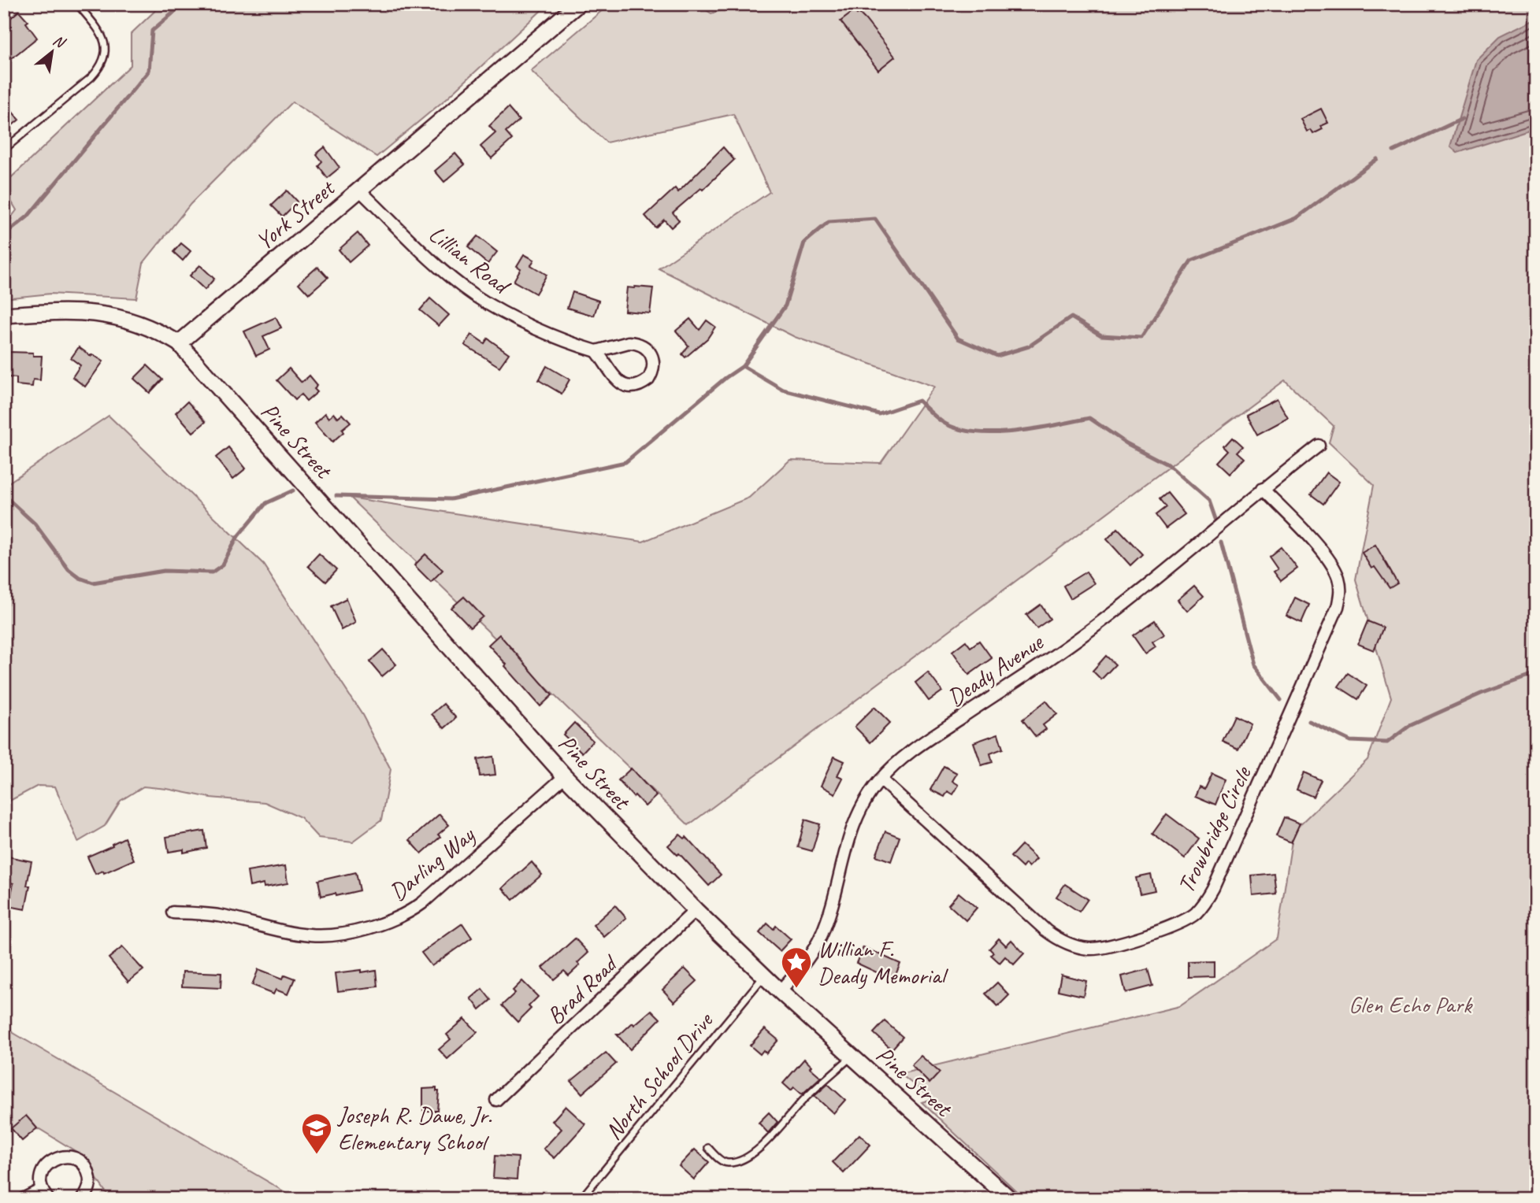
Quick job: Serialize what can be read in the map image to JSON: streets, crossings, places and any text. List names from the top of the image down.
{
  "streets": {
    "street": [
      "York Street",
      "Lillian Road",
      "Pine Street",
      "Deady Avenue",
      "Trowbridge Circle",
      "Darling Way",
      "Brad Road"
    ],
    "lane": ["North School Drive"]
  },
  "crossings": [
    ["York Street", "Lillian Road"],
    ["York Street", "Pine Street"],
    ["Pine Street", "Deady Avenue"],
    ["Pine Street", "Darling Way"],
    ["Pine Street", "Brad Road"],
    ["Pine Street", "North School Drive"],
    ["Deady Avenue", "Trowbridge Circle"]
  ],
  "parks": ["Glen Echo Park"],
  "places": {
    "place": ["Willian F. Deady Memorial"],
    "school or university": ["Joseph R. Dawe, Jr. Elementary School"]
  },
  "north": "top right"
}
